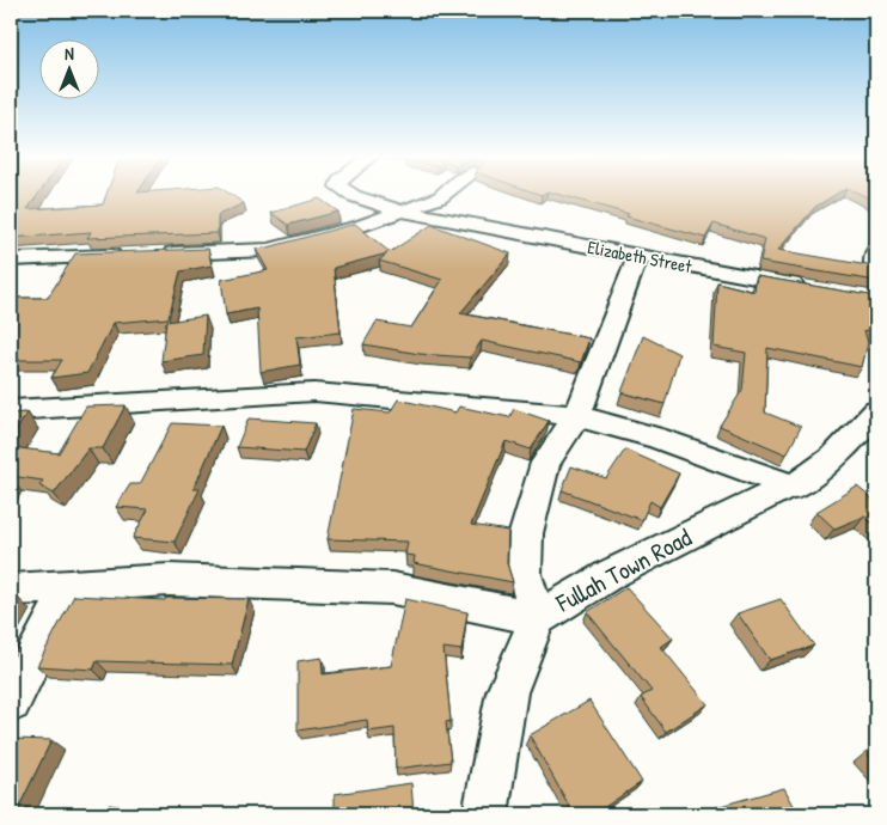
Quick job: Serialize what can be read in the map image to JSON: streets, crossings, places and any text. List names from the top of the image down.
{
  "streets": {
    "street": ["Elizabeth Street", "Fullah Town Road"]
  },
  "north": "top"
}
